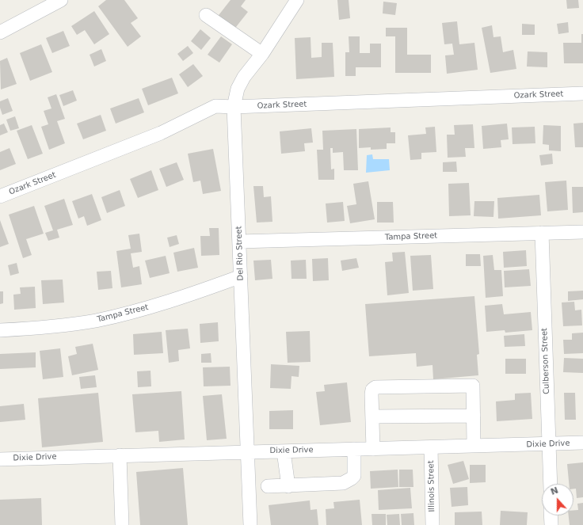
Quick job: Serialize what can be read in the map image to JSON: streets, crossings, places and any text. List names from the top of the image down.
{
  "streets": {
    "street": [
      "Ozark Street",
      "Tampa Street",
      "Del Rio Street",
      "Culberson Street",
      "Dixie Drive",
      "Illinois Street"
    ]
  },
  "crossings": [
    ["Ozark Street", "Del Rio Street"],
    ["Tampa Street", "Del Rio Street"],
    ["Tampa Street", "Culberson Street"],
    ["Del Rio Street", "Dixie Drive"],
    ["Culberson Street", "Dixie Drive"],
    ["Dixie Drive", "Illinois Street"]
  ],
  "north": "top"
}
